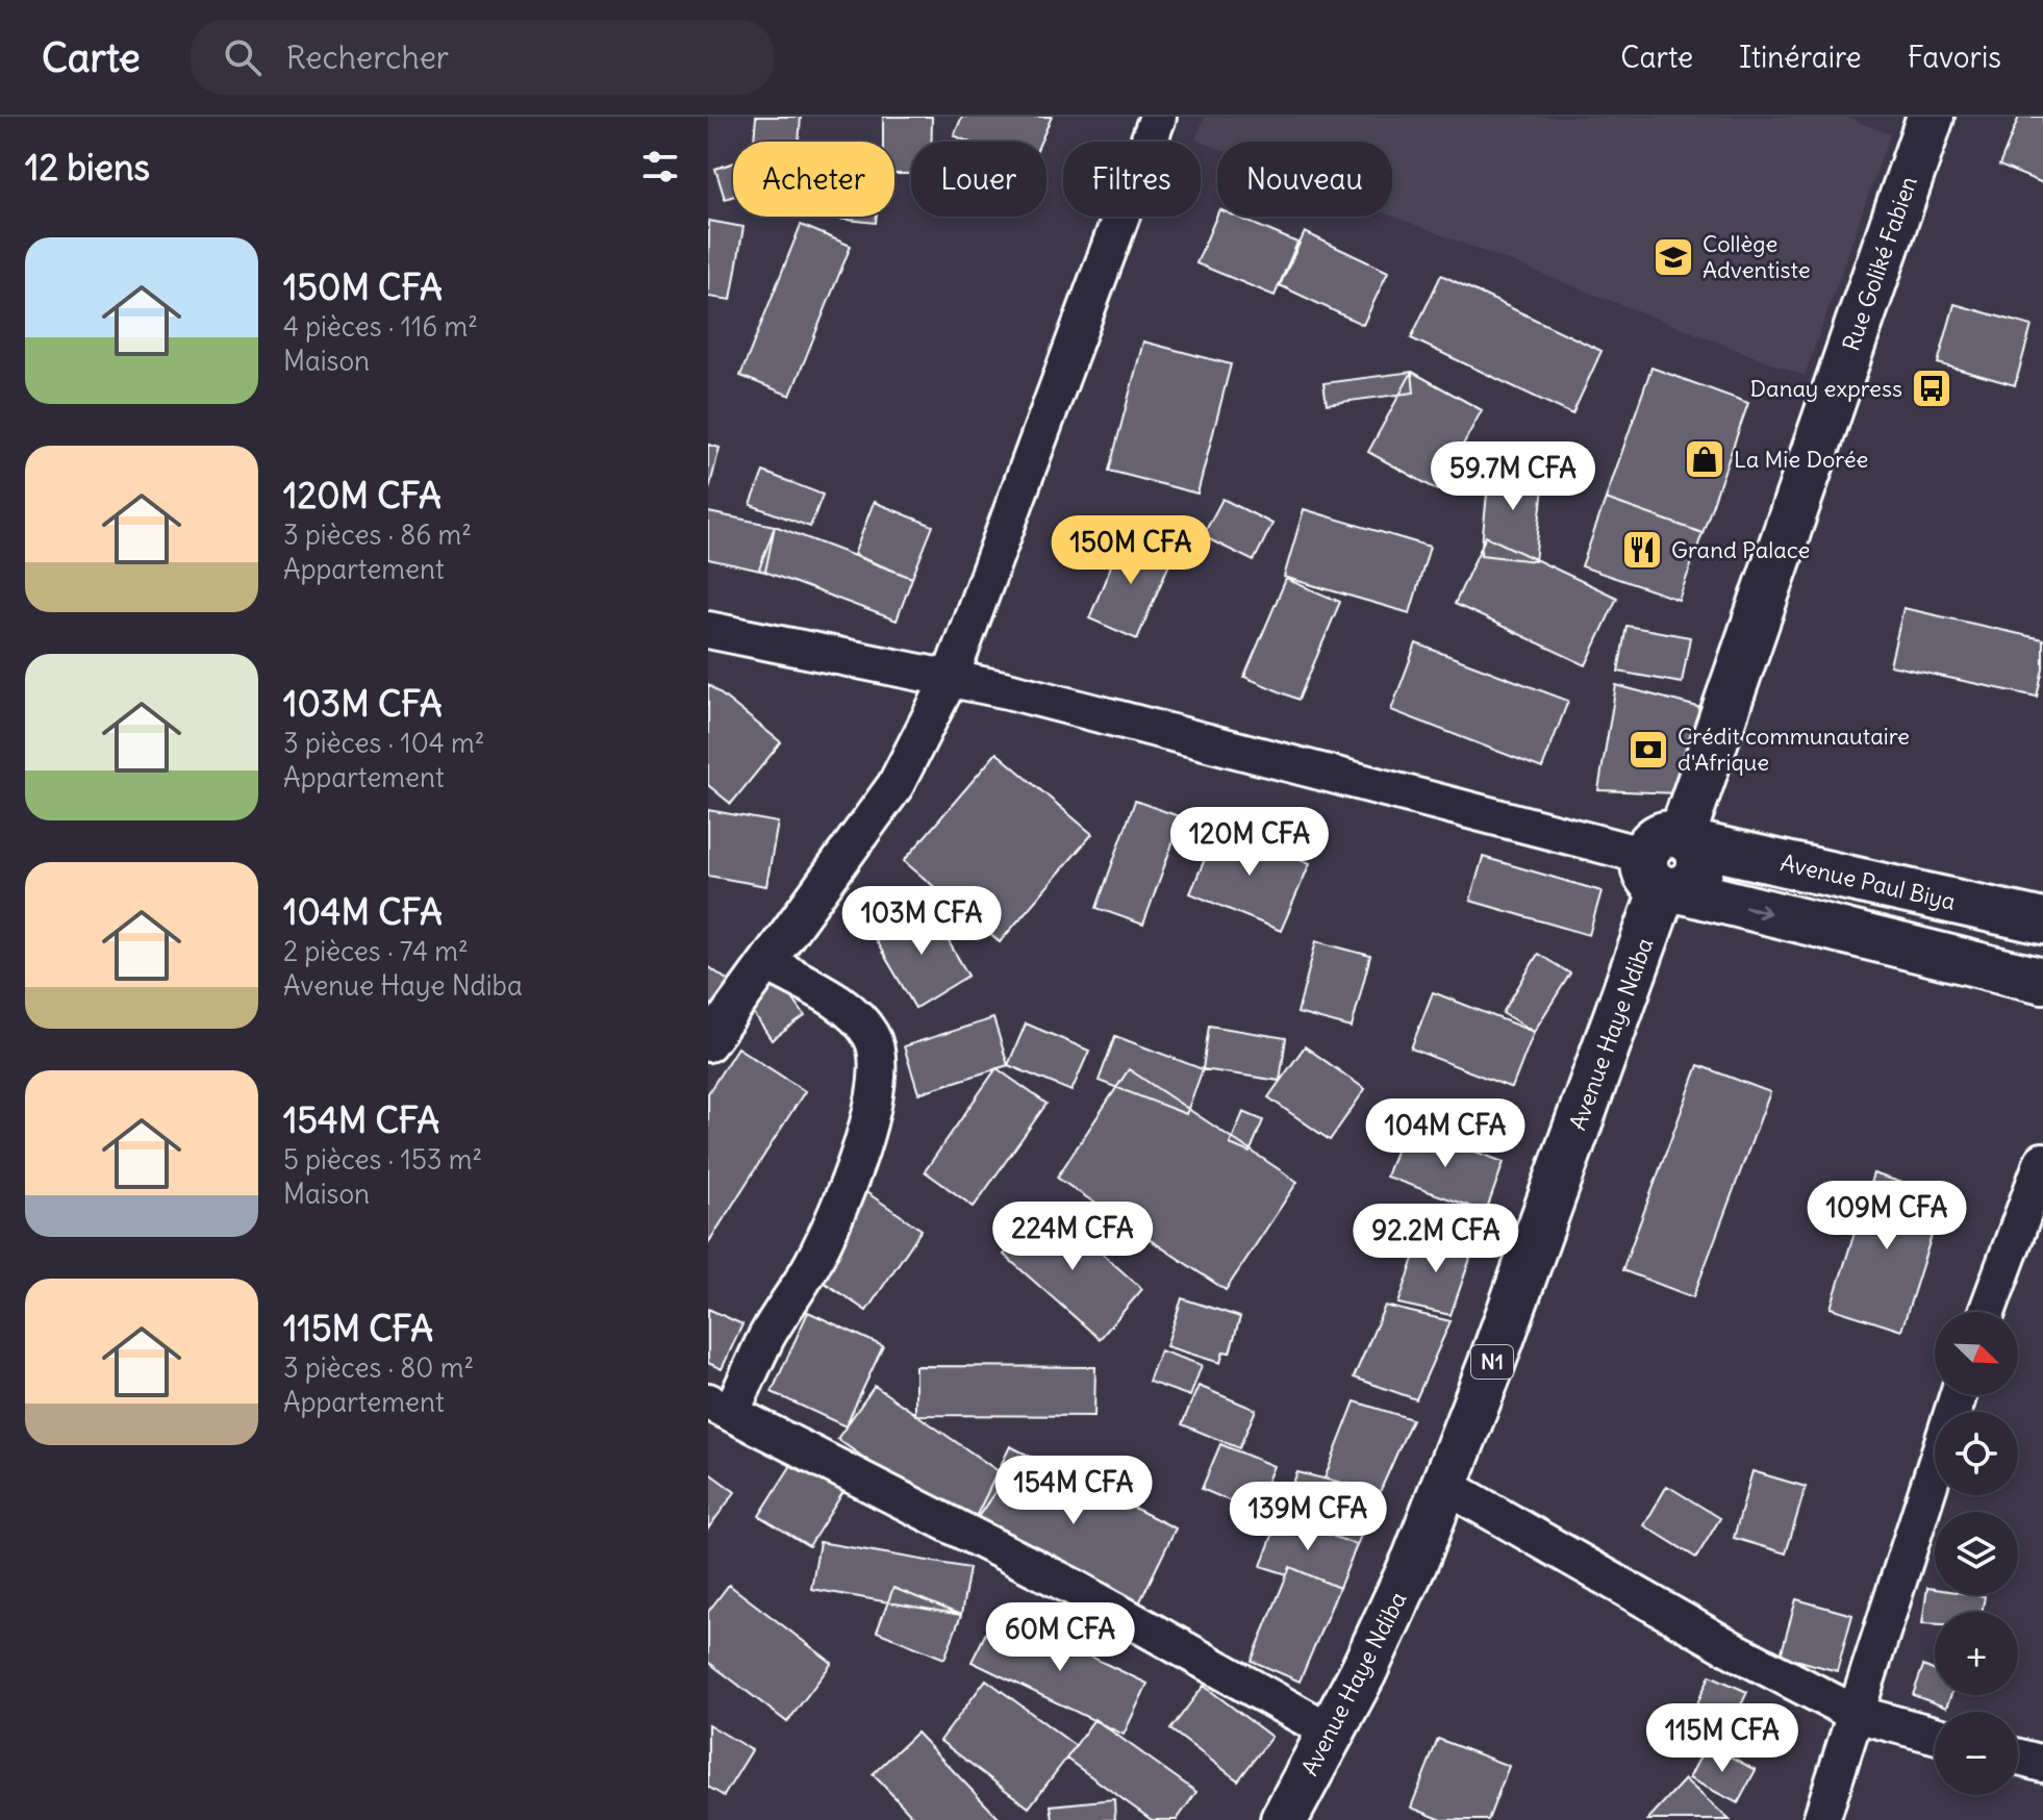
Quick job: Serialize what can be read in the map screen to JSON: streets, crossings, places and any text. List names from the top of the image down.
{
  "streets": {
    "highway": ["Rue Goliké Fabien", "Avenue Haye Ndiba", "N1"],
    "street": ["Avenue Paul Biya"]
  },
  "crossings": [
    ["Rue Goliké Fabien", "Avenue Paul Biya"],
    ["Rue Goliké Fabien", "Avenue Haye Ndiba"],
    ["Avenue Paul Biya", "Avenue Haye Ndiba"]
  ],
  "places": {
    "school or university": ["Collège Adventiste"],
    "bus stop": ["Danay express"],
    "shop": ["La Mie Dorée"],
    "restaurant": ["Grand Palace"],
    "bank": ["Crédit communautaire d'Afrique"]
  },
  "north": "bottom right",
  "page": {
    "header": "Carte",
    "search": "Rechercher",
    "nav": ["Carte", "Itinéraire", "Favoris"],
    "heading": "12 biens",
    "chip": [
      "Acheter",
      "Louer",
      "Filtres",
      "Nouveau"
    ],
    "list": [
      {
        "name": "150M CFA",
        "note": "4 pièces · 116 m² · Maison"
      },
      {
        "name": "120M CFA",
        "note": "3 pièces · 86 m² · Appartement"
      },
      {
        "name": "103M CFA",
        "note": "3 pièces · 104 m² · Appartement"
      },
      {
        "name": "104M CFA",
        "note": "2 pièces · 74 m² · Avenue Haye Ndiba"
      },
      {
        "name": "154M CFA",
        "note": "5 pièces · 153 m² · Maison"
      },
      {
        "name": "115M CFA",
        "note": "3 pièces · 80 m² · Appartement"
      }
    ],
    "price": [
      "59.7M CFA",
      "150M CFA",
      "120M CFA",
      "103M CFA",
      "104M CFA",
      "109M CFA",
      "224M CFA",
      "92.2M CFA",
      "154M CFA",
      "139M CFA",
      "60M CFA",
      "115M CFA"
    ],
    "map_buttons": ["+", "−"]
  }
}
